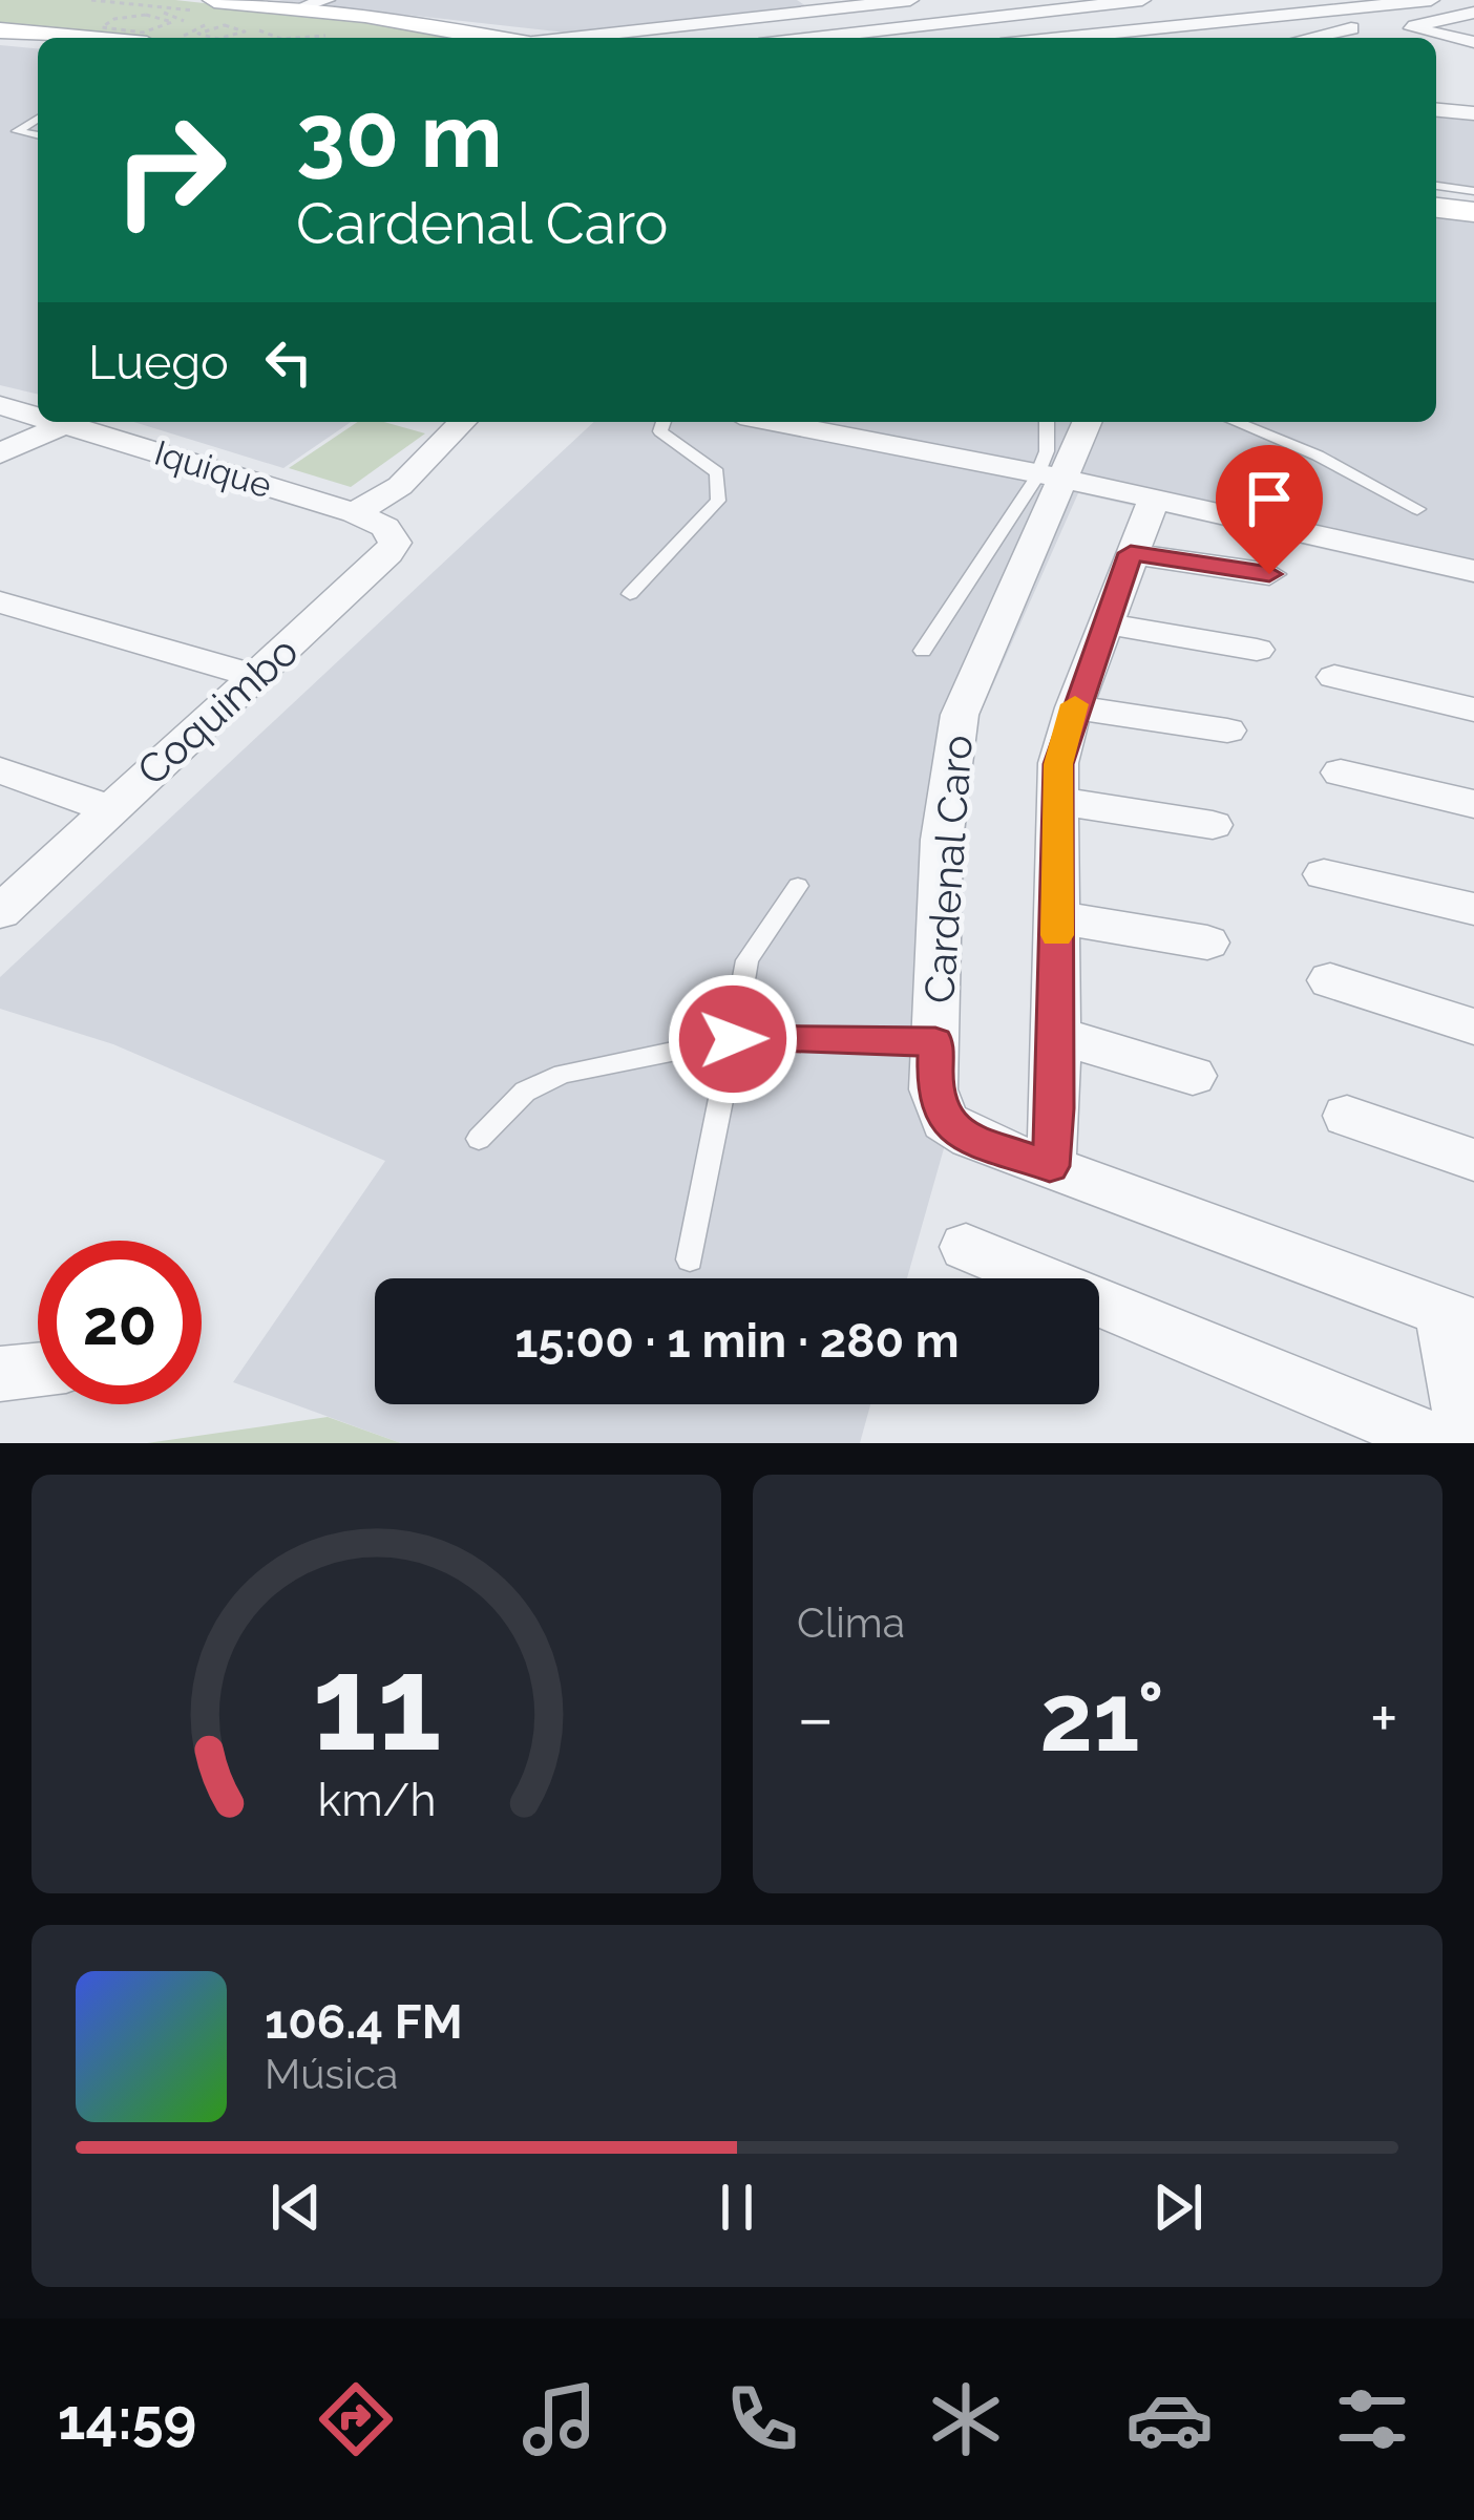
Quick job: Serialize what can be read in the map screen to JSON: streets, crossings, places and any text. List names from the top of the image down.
{
  "streets": {
    "street": ["Iquique", "Coquimbo", "Cardenal Caro"]
  },
  "crossings": [
    ["Iquique", "Coquimbo"]
  ],
  "page": {
    "turn": ["30 m", "Cardenal Caro"],
    "then": "Luego",
    "limit": "20",
    "trip": "15:00 · 1 min · 280 m",
    "tile": "Clima",
    "heat": ["−", "21°", "+"],
    "song": ["106.4 FM", "Música"],
    "tabs": "14:59",
    "gauge": ["11", "km/h"]
  }
}
